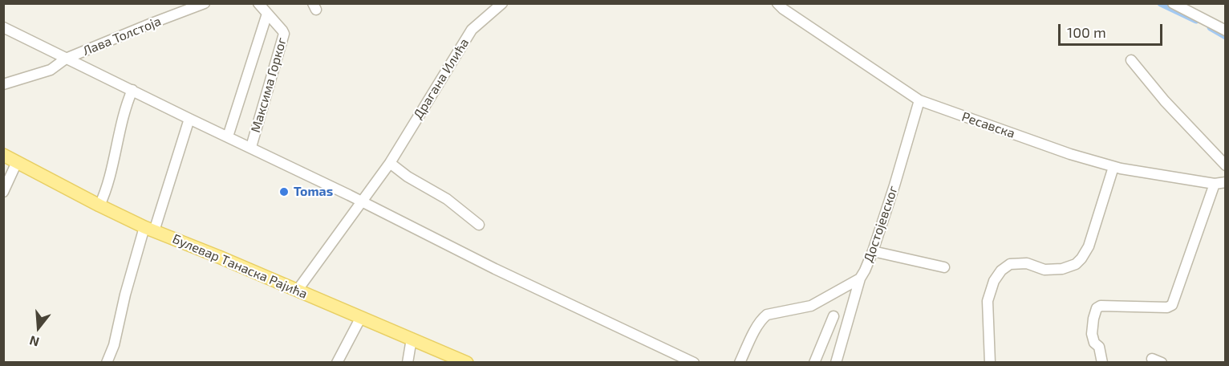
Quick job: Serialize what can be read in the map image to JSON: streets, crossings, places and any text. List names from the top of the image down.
{
  "streets": {
    "main road": ["Булевар Танаска Рајића"],
    "street": [
      "Лава Толстоја",
      "Драгана Илића",
      "Максима Горког",
      "Ресавска",
      "Достојевског"
    ]
  },
  "crossings": [
    ["Ресавска", "Достојевског"]
  ],
  "places": ["Tomas"],
  "scale_bar": "100 m",
  "north": "bottom"
}
